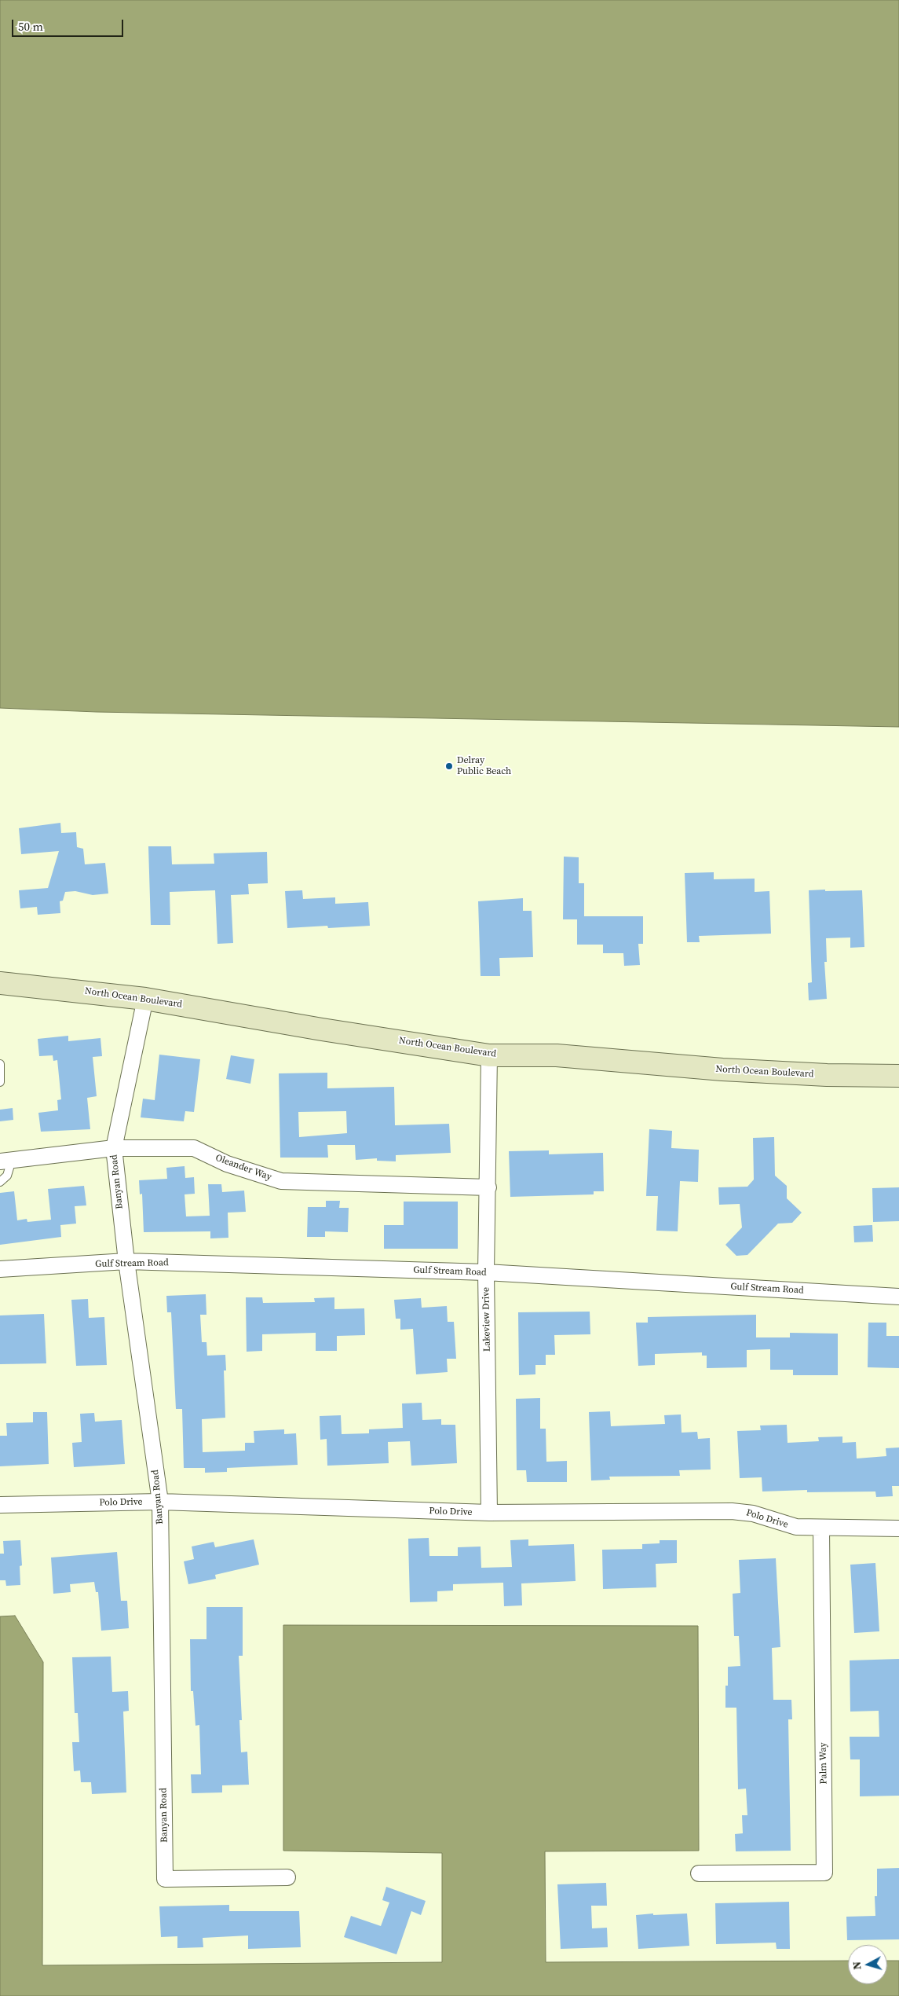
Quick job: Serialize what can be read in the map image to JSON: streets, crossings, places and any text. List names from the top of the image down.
{
  "streets": {
    "main road": ["North Ocean Boulevard"],
    "street": [
      "Oleander Way",
      "Banyan Road",
      "Gulf Stream Road",
      "Lakeview Drive",
      "Polo Drive",
      "Palm Way"
    ]
  },
  "crossings": [
    ["North Ocean Boulevard", "Banyan Road"],
    ["North Ocean Boulevard", "Lakeview Drive"],
    ["Oleander Way", "Banyan Road"],
    ["Oleander Way", "Lakeview Drive"],
    ["Banyan Road", "Gulf Stream Road"],
    ["Banyan Road", "Polo Drive"],
    ["Gulf Stream Road", "Lakeview Drive"],
    ["Lakeview Drive", "Polo Drive"],
    ["Polo Drive", "Palm Way"]
  ],
  "places": ["Delray Public Beach"],
  "scale_bar": "50 m",
  "north": "left"
}
